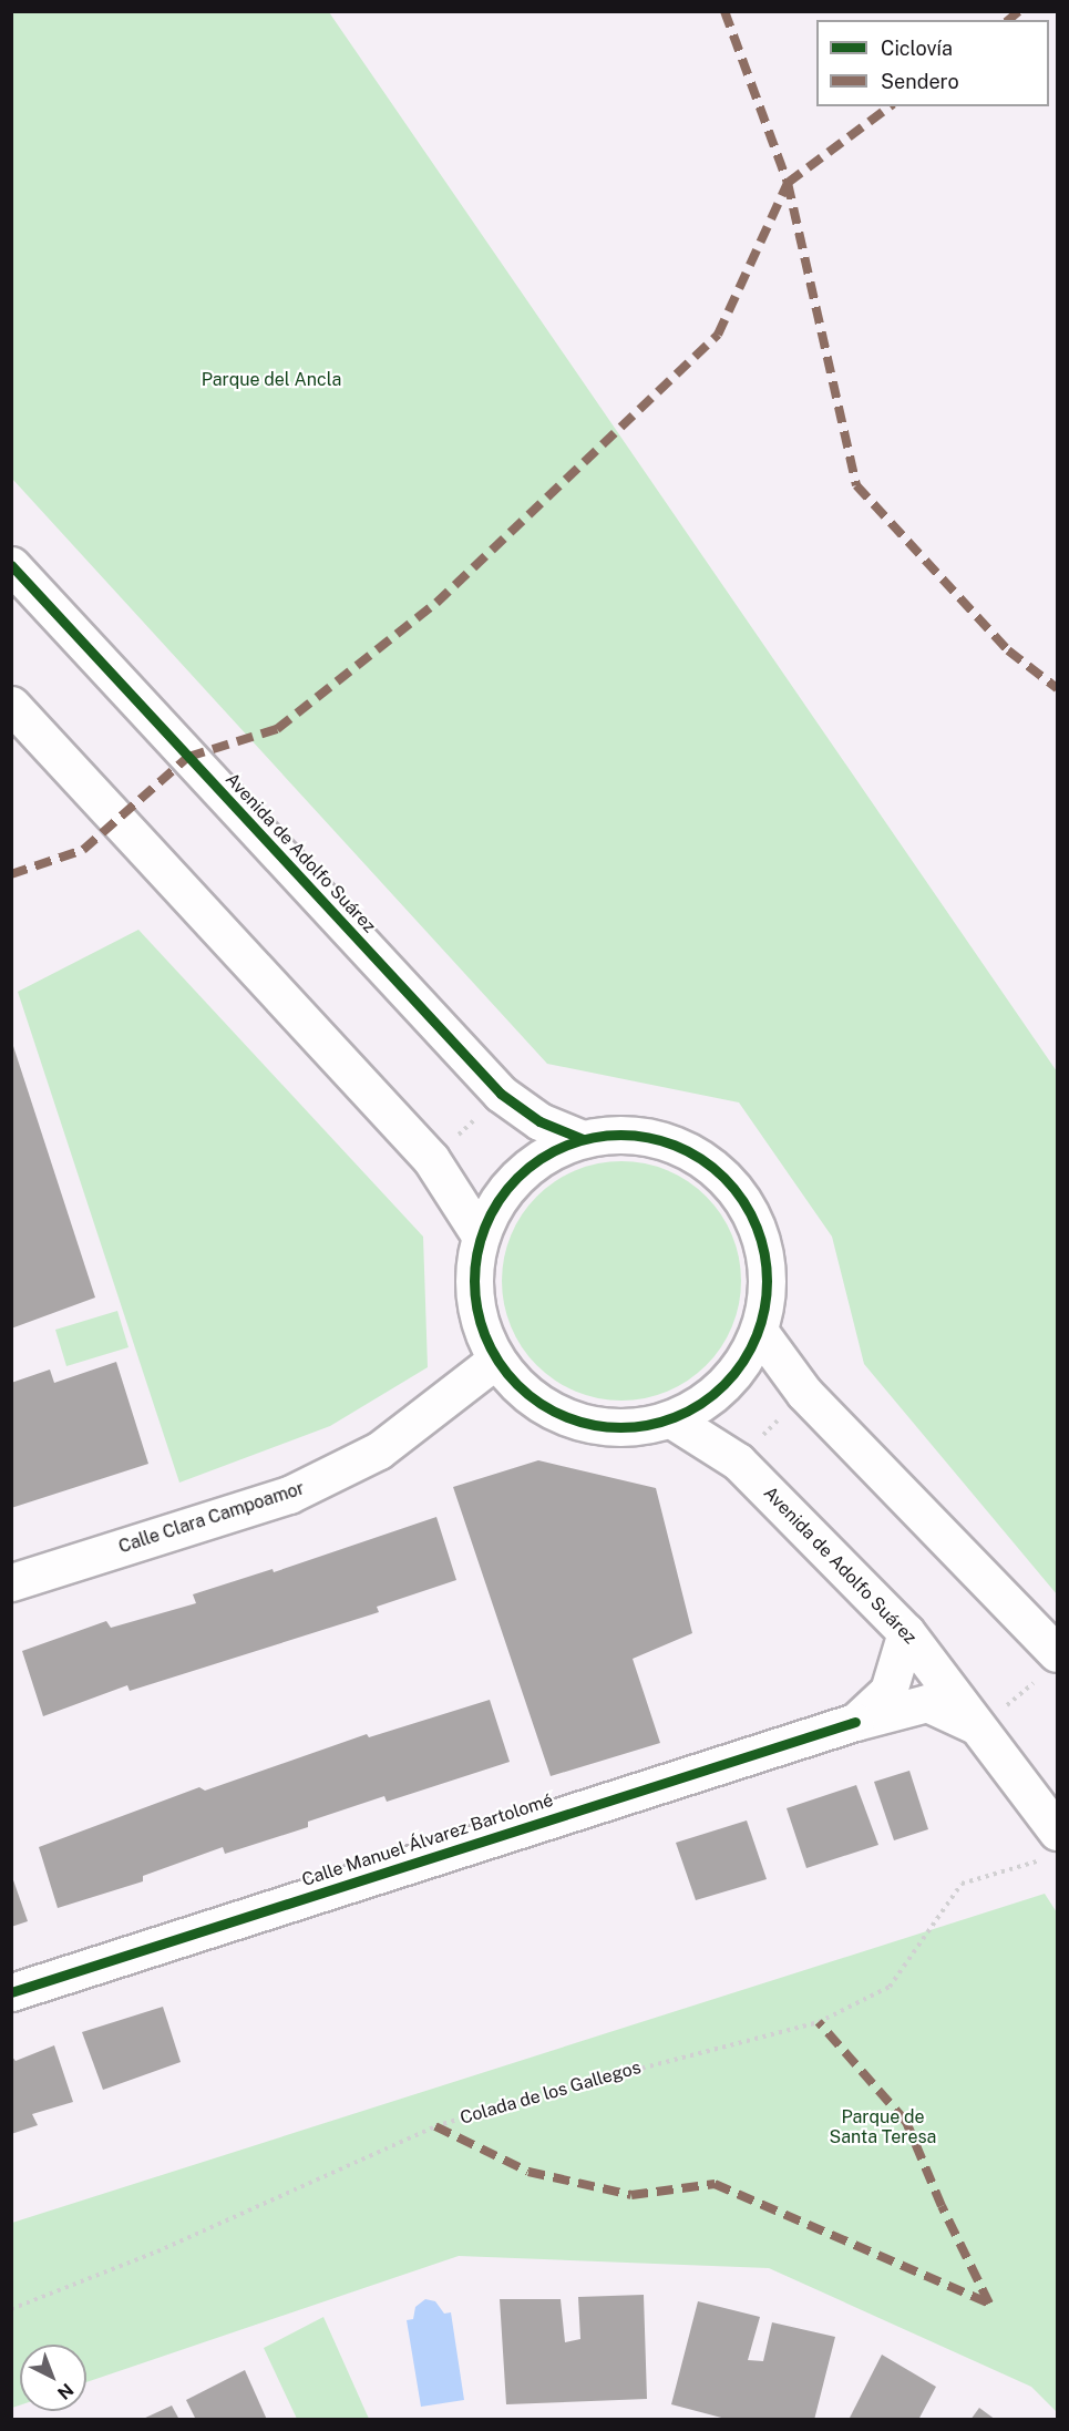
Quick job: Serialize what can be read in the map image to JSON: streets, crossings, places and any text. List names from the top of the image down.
{
  "streets": {
    "street": ["Avenida de Adolfo Suárez", "Calle Clara Campoamor", "Calle Manuel Álvarez Bartolomé"],
    "path": ["Colada de los Gallegos"]
  },
  "crossings": [
    ["Avenida de Adolfo Suárez", "Calle Manuel Álvarez Bartolomé"],
    ["Avenida de Adolfo Suárez", "Colada de los Gallegos"]
  ],
  "parks": ["Parque del Ancla", "Parque de Santa Teresa"],
  "legend": ["Ciclovía", "Sendero"],
  "north": "bottom right"
}
